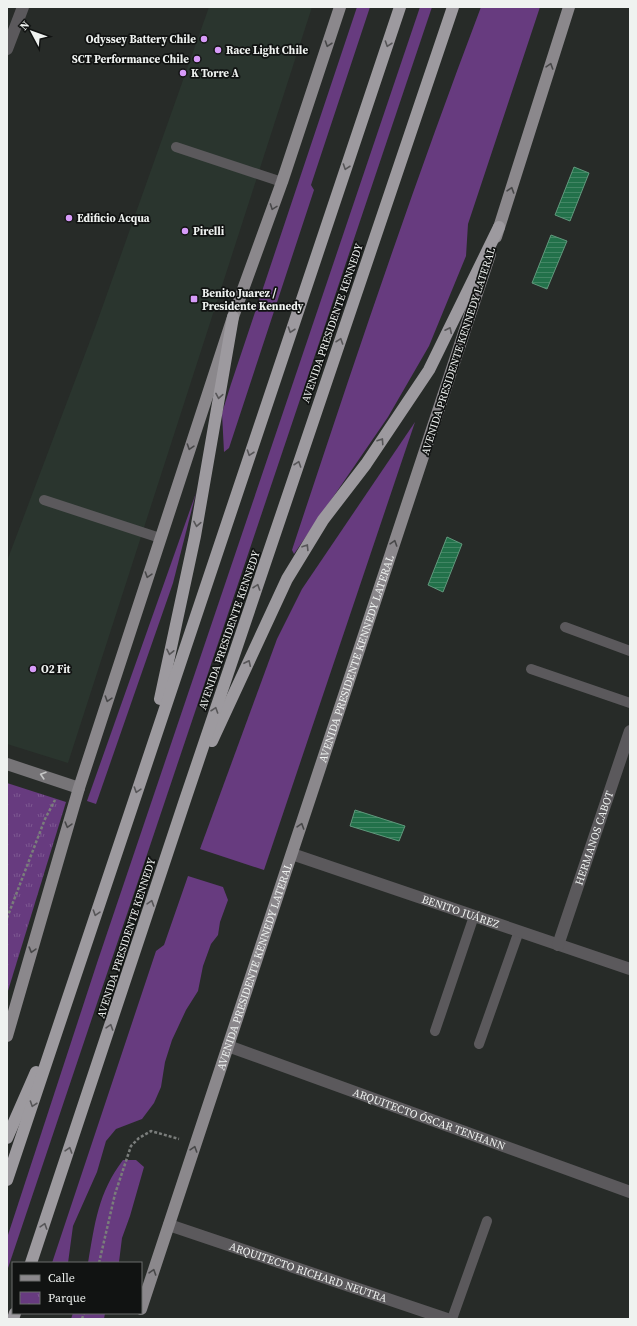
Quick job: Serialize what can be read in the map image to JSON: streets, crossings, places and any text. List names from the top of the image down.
{
  "streets": {
    "highway": ["AVENIDA PRESIDENTE KENNEDY"],
    "main road": ["AVENIDA PRESIDENTE KENNEDY LATERAL"],
    "street": [
      "HERMANOS CABOT",
      "BENITO JUÁREZ",
      "ARQUITECTO ÓSCAR TENHANN",
      "ARQUITECTO RICHARD NEUTRA"
    ]
  },
  "crossings": [
    ["AVENIDA PRESIDENTE KENNEDY LATERAL", "BENITO JUÁREZ"],
    ["AVENIDA PRESIDENTE KENNEDY LATERAL", "ARQUITECTO ÓSCAR TENHANN"],
    ["AVENIDA PRESIDENTE KENNEDY LATERAL", "ARQUITECTO RICHARD NEUTRA"],
    ["HERMANOS CABOT", "BENITO JUÁREZ"]
  ],
  "one_way": ["AVENIDA PRESIDENTE KENNEDY LATERAL"],
  "places": {
    "other": [
      "Odyssey Battery Chile",
      "Race Light Chile",
      "SCT Performance Chile",
      "K Torre A",
      "Edificio Acqua",
      "Pirelli",
      "O2 Fit"
    ],
    "transit": ["Benito Juarez / Presidente Kennedy"]
  },
  "legend": ["Calle", "Parque"],
  "north": "top left"
}
